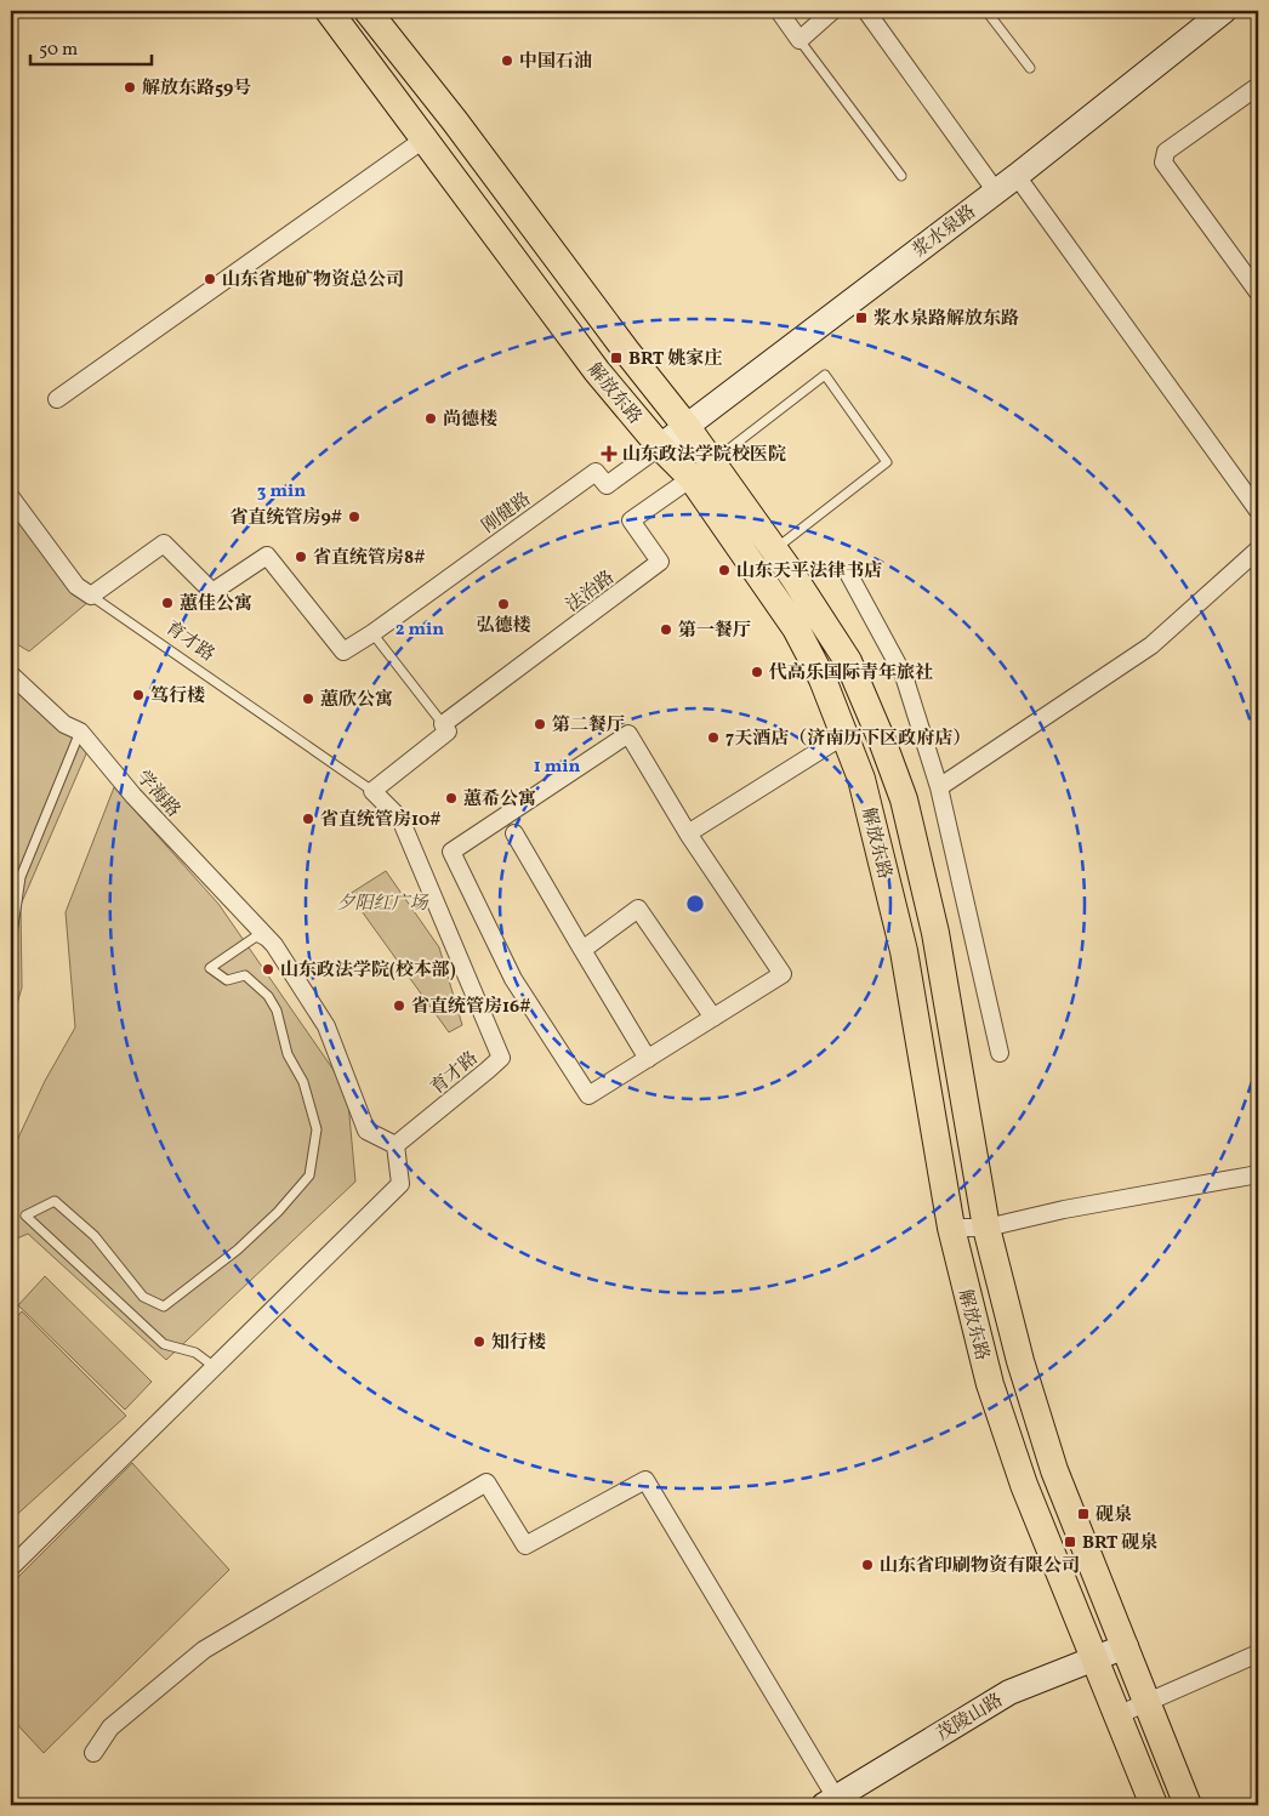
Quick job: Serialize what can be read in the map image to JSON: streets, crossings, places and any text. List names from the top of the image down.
{
  "streets": {
    "main road": ["浆水泉路", "解放东路", "茂陵山路"],
    "street": [
      "刚健路",
      "法治路",
      "育才路",
      "学海路"
    ]
  },
  "crossings": [
    ["浆水泉路", "解放东路"],
    ["浆水泉路", "刚健路"],
    ["解放东路", "刚健路"],
    ["解放东路", "法治路"],
    ["解放东路", "茂陵山路"],
    ["育才路", "学海路"]
  ],
  "parks": ["夕阳红广场"],
  "places": {
    "other": [
      "中国石油",
      "解放东路59号",
      "山东省地矿物资总公司",
      "尚德楼",
      "省直统管房9#",
      "省直统管房8#",
      "山东天平法律书店",
      "蕙佳公寓",
      "弘德楼",
      "第一餐厅",
      "代高乐国际青年旅社",
      "笃行楼",
      "蕙欣公寓",
      "第二餐厅",
      "7天酒店（济南历下区政府店）",
      "蕙希公寓",
      "省直统管房10#",
      "山东政法学院(校本部)",
      "省直统管房16#",
      "知行楼",
      "山东省印刷物资有限公司"
    ],
    "transit": [
      "浆水泉路解放东路",
      "BRT 姚家庄",
      "砚泉",
      "BRT 砚泉"
    ],
    "health": ["山东政法学院校医院"]
  },
  "scale_bar": "50 m",
  "rings": ["3 min", "2 min", "1 min"]
}
